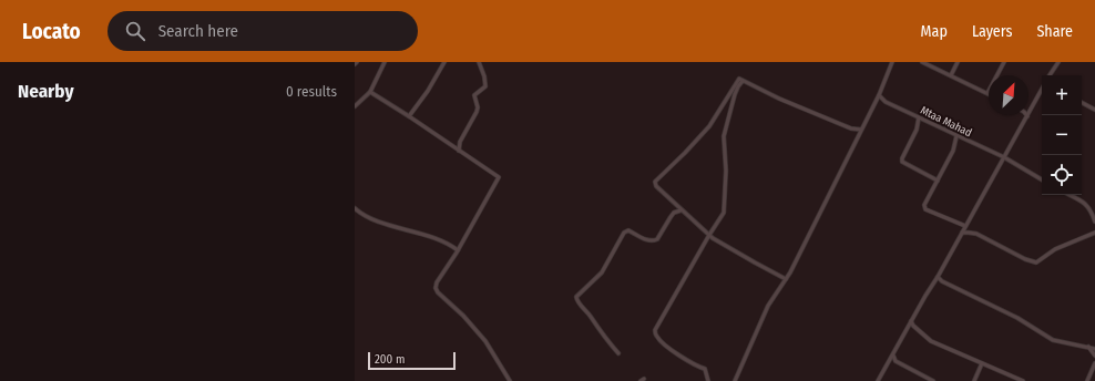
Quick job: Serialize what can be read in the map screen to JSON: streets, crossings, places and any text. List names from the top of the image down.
{
  "streets": {
    "street": ["Mtaa Mahad"]
  },
  "scale_bar": "200 m",
  "north": "top right",
  "page": {
    "header": "Locato",
    "search": "Search here",
    "nav": ["Map", "Layers", "Share"],
    "heading": ["Nearby", "0 results"],
    "map_buttons": ["+", "−"],
    "scale": "200 m"
  }
}
